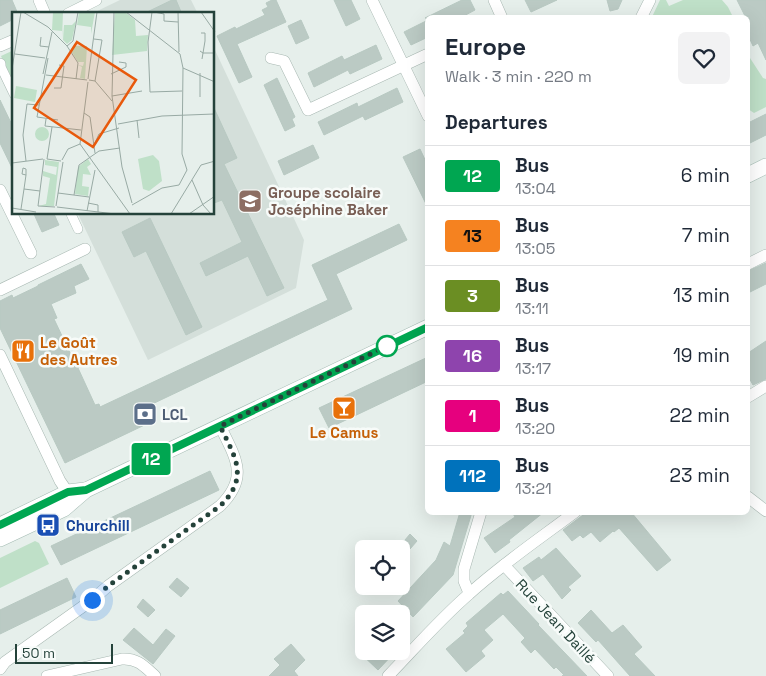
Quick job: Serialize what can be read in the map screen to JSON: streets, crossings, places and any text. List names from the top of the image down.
{
  "streets": {
    "street": ["Rue Jean Daillé"]
  },
  "places": {
    "school or university": ["Groupe scolaire Joséphine Baker"],
    "restaurant": ["Le Goût des Autres"],
    "bar": ["Le Camus"],
    "bank": ["LCL"],
    "bus stop": ["Churchill"]
  },
  "lines": ["bus line 12"],
  "scale_bar": "50 m",
  "page": {
    "on_map": "12",
    "heading": [
      ["Europe", "Walk · 3 min · 220 m"],
      "Departures"
    ],
    "list": [
      {
        "mark": "12",
        "name": "Bus",
        "note": "13:04",
        "value": "6 min"
      },
      {
        "mark": "13",
        "name": "Bus",
        "note": "13:05",
        "value": "7 min"
      },
      {
        "mark": "3",
        "name": "Bus",
        "note": "13:11",
        "value": "13 min"
      },
      {
        "mark": "16",
        "name": "Bus",
        "note": "13:17",
        "value": "19 min"
      },
      {
        "mark": "1",
        "name": "Bus",
        "note": "13:20",
        "value": "22 min"
      },
      {
        "mark": "112",
        "name": "Bus",
        "note": "13:21",
        "value": "23 min"
      }
    ],
    "scale": "50 m"
  }
}
